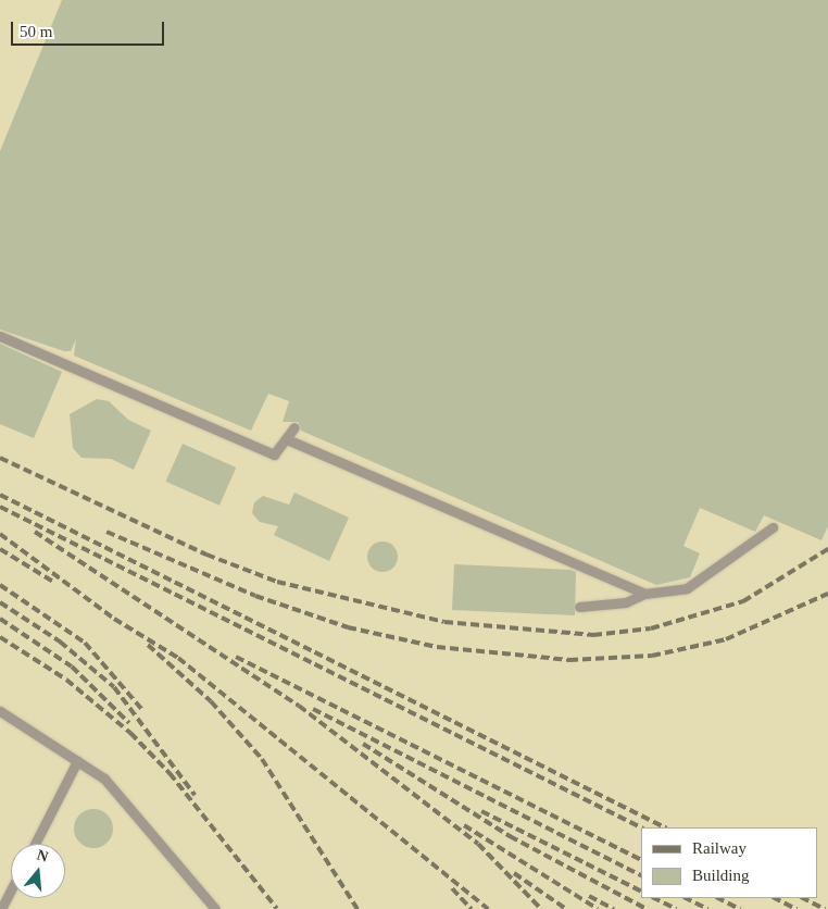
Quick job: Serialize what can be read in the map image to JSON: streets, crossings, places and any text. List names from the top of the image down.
{
  "legend": ["Railway", "Building"],
  "scale_bar": "50 m",
  "north": "top"
}
